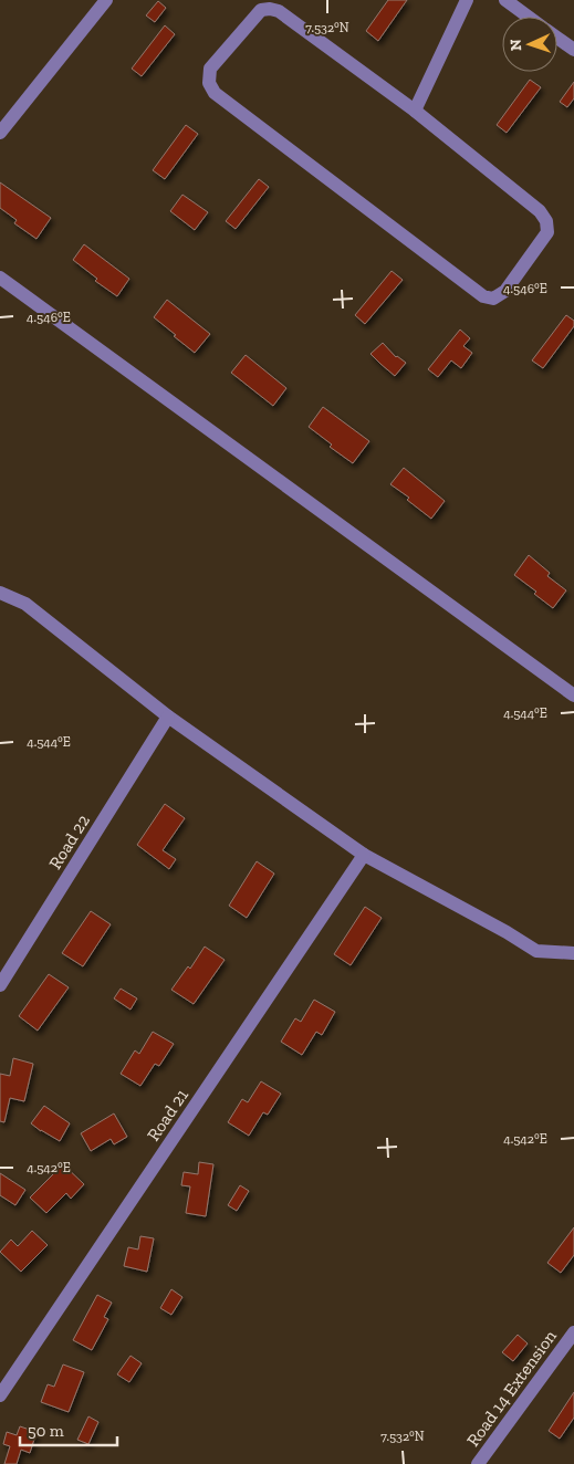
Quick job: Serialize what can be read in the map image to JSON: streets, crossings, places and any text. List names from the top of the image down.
{
  "streets": {
    "street": ["Road 22", "Road 21", "Road 14 Extension"]
  },
  "scale_bar": "50 m",
  "north": "left",
  "coordinates": [
    "7.532°N",
    "4.546°E",
    "4.544°E",
    "4.542°E"
  ]
}
